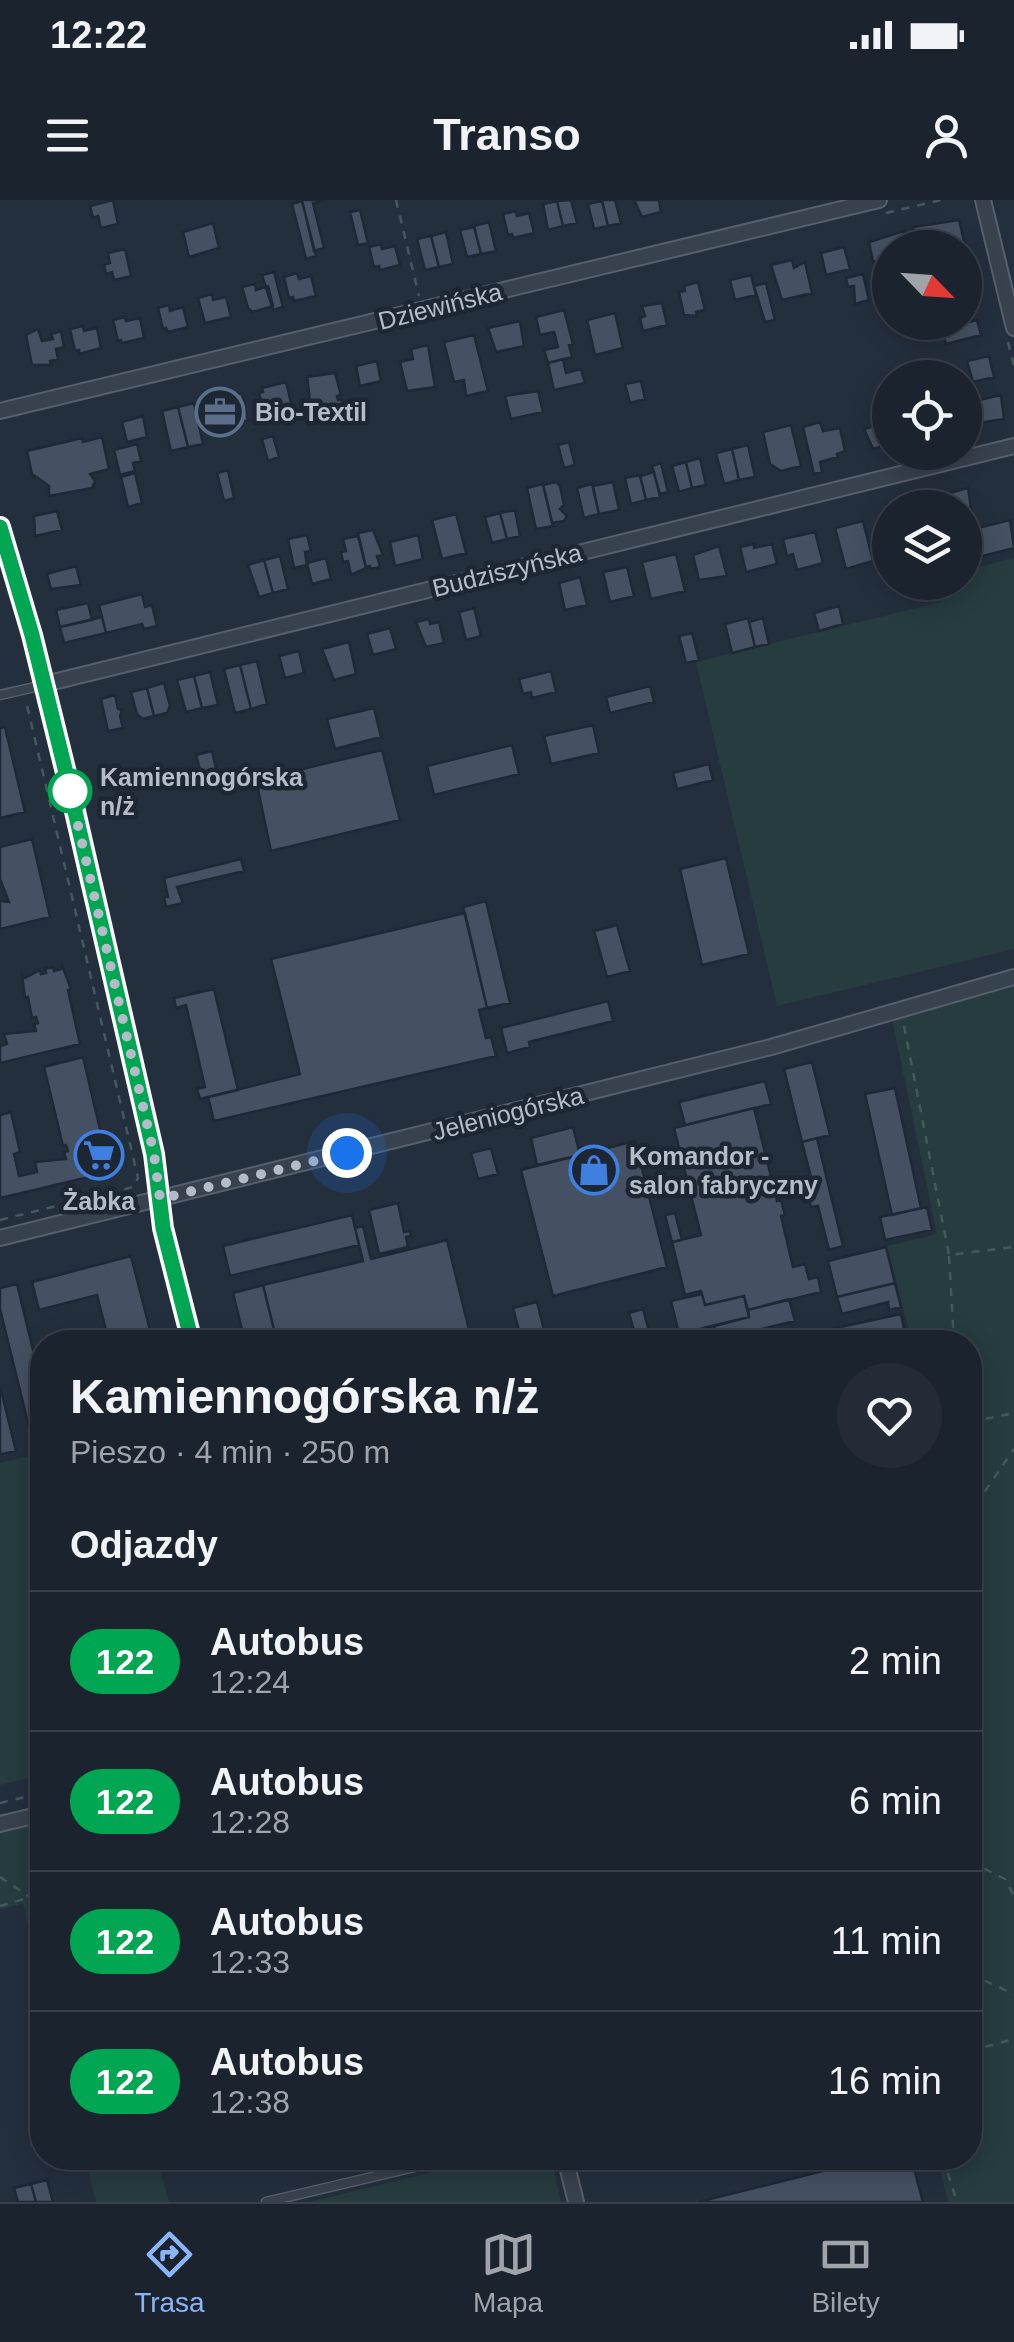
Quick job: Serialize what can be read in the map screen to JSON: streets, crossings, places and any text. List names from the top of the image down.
{
  "streets": {
    "street": ["Dziewińska", "Budziszyńska", "Jeleniogórska"]
  },
  "places": {
    "office": ["Bio-Textil"],
    "other": ["Kamiennogórska n/ż"],
    "supermarket": ["Żabka"],
    "shop": ["Komandor - salon fabryczny"]
  },
  "lines": ["bus line 122"],
  "north": "bottom right",
  "page": {
    "status": "12:22",
    "header": "Transo",
    "heading": [
      ["Kamiennogórska n/ż", "Pieszo · 4 min · 250 m"],
      "Odjazdy"
    ],
    "list": [
      {
        "mark": "122",
        "name": "Autobus",
        "note": "12:24",
        "value": "2 min"
      },
      {
        "mark": "122",
        "name": "Autobus",
        "note": "12:28",
        "value": "6 min"
      },
      {
        "mark": "122",
        "name": "Autobus",
        "note": "12:33",
        "value": "11 min"
      },
      {
        "mark": "122",
        "name": "Autobus",
        "note": "12:38",
        "value": "16 min"
      }
    ],
    "tabs": ["Trasa", "Mapa", "Bilety"]
  }
}
